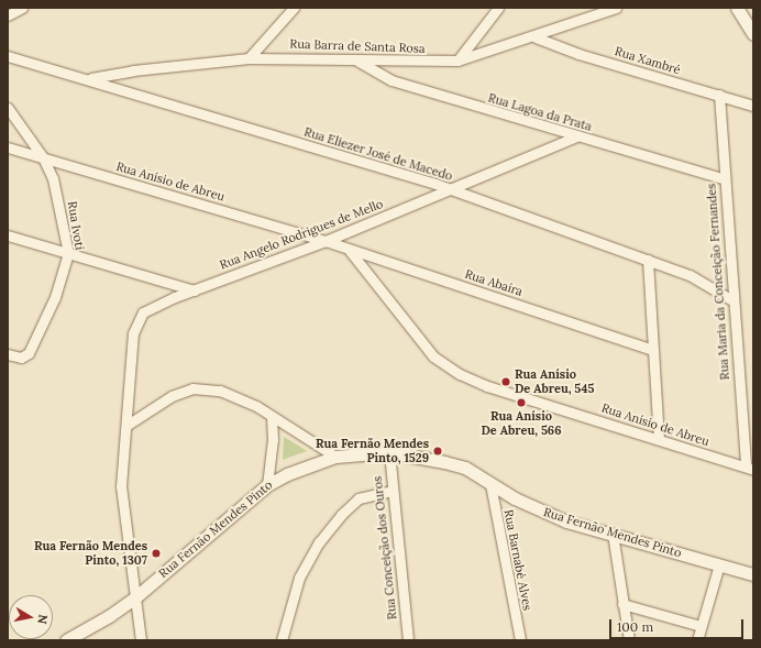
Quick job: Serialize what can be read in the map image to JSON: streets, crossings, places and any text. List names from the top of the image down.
{
  "streets": {
    "street": [
      "Rua Barra de Santa Rosa",
      "Rua Xambré",
      "Rua Lagoa da Prata",
      "Rua Eliezer José de Macedo",
      "Rua Anísio de Abreu",
      "Rua Ivoti",
      "Rua Angelo Rodrigues de Mello",
      "Rua Maria da Conceição Fernandes",
      "Rua Abaíra",
      "Rua Fernão Mendes Pinto",
      "Rua Conceição dos Ouros",
      "Rua Barnabé Alves"
    ]
  },
  "crossings": [
    ["Rua Barra de Santa Rosa", "Rua Xambré"],
    ["Rua Barra de Santa Rosa", "Rua Lagoa da Prata"],
    ["Rua Barra de Santa Rosa", "Rua Eliezer José de Macedo"],
    ["Rua Xambré", "Rua Maria da Conceição Fernandes"],
    ["Rua Lagoa da Prata", "Rua Angelo Rodrigues de Mello"],
    ["Rua Lagoa da Prata", "Rua Maria da Conceição Fernandes"],
    ["Rua Eliezer José de Macedo", "Rua Angelo Rodrigues de Mello"],
    ["Rua Eliezer José de Macedo", "Rua Maria da Conceição Fernandes"],
    ["Rua Anísio de Abreu", "Rua Ivoti"],
    ["Rua Anísio de Abreu", "Rua Angelo Rodrigues de Mello"],
    ["Rua Anísio de Abreu", "Rua Maria da Conceição Fernandes"],
    ["Rua Anísio de Abreu", "Rua Abaíra"],
    ["Rua Angelo Rodrigues de Mello", "Rua Abaíra"],
    ["Rua Angelo Rodrigues de Mello", "Rua Fernão Mendes Pinto"],
    ["Rua Fernão Mendes Pinto", "Rua Conceição dos Ouros"],
    ["Rua Fernão Mendes Pinto", "Rua Barnabé Alves"]
  ],
  "places": [
    "Rua Anísio De Abreu, 545",
    "Rua Anísio De Abreu, 566",
    "Rua Fernão Mendes Pinto, 1529",
    "Rua Fernão Mendes Pinto, 1307"
  ],
  "scale_bar": "100 m",
  "north": "right"
}
